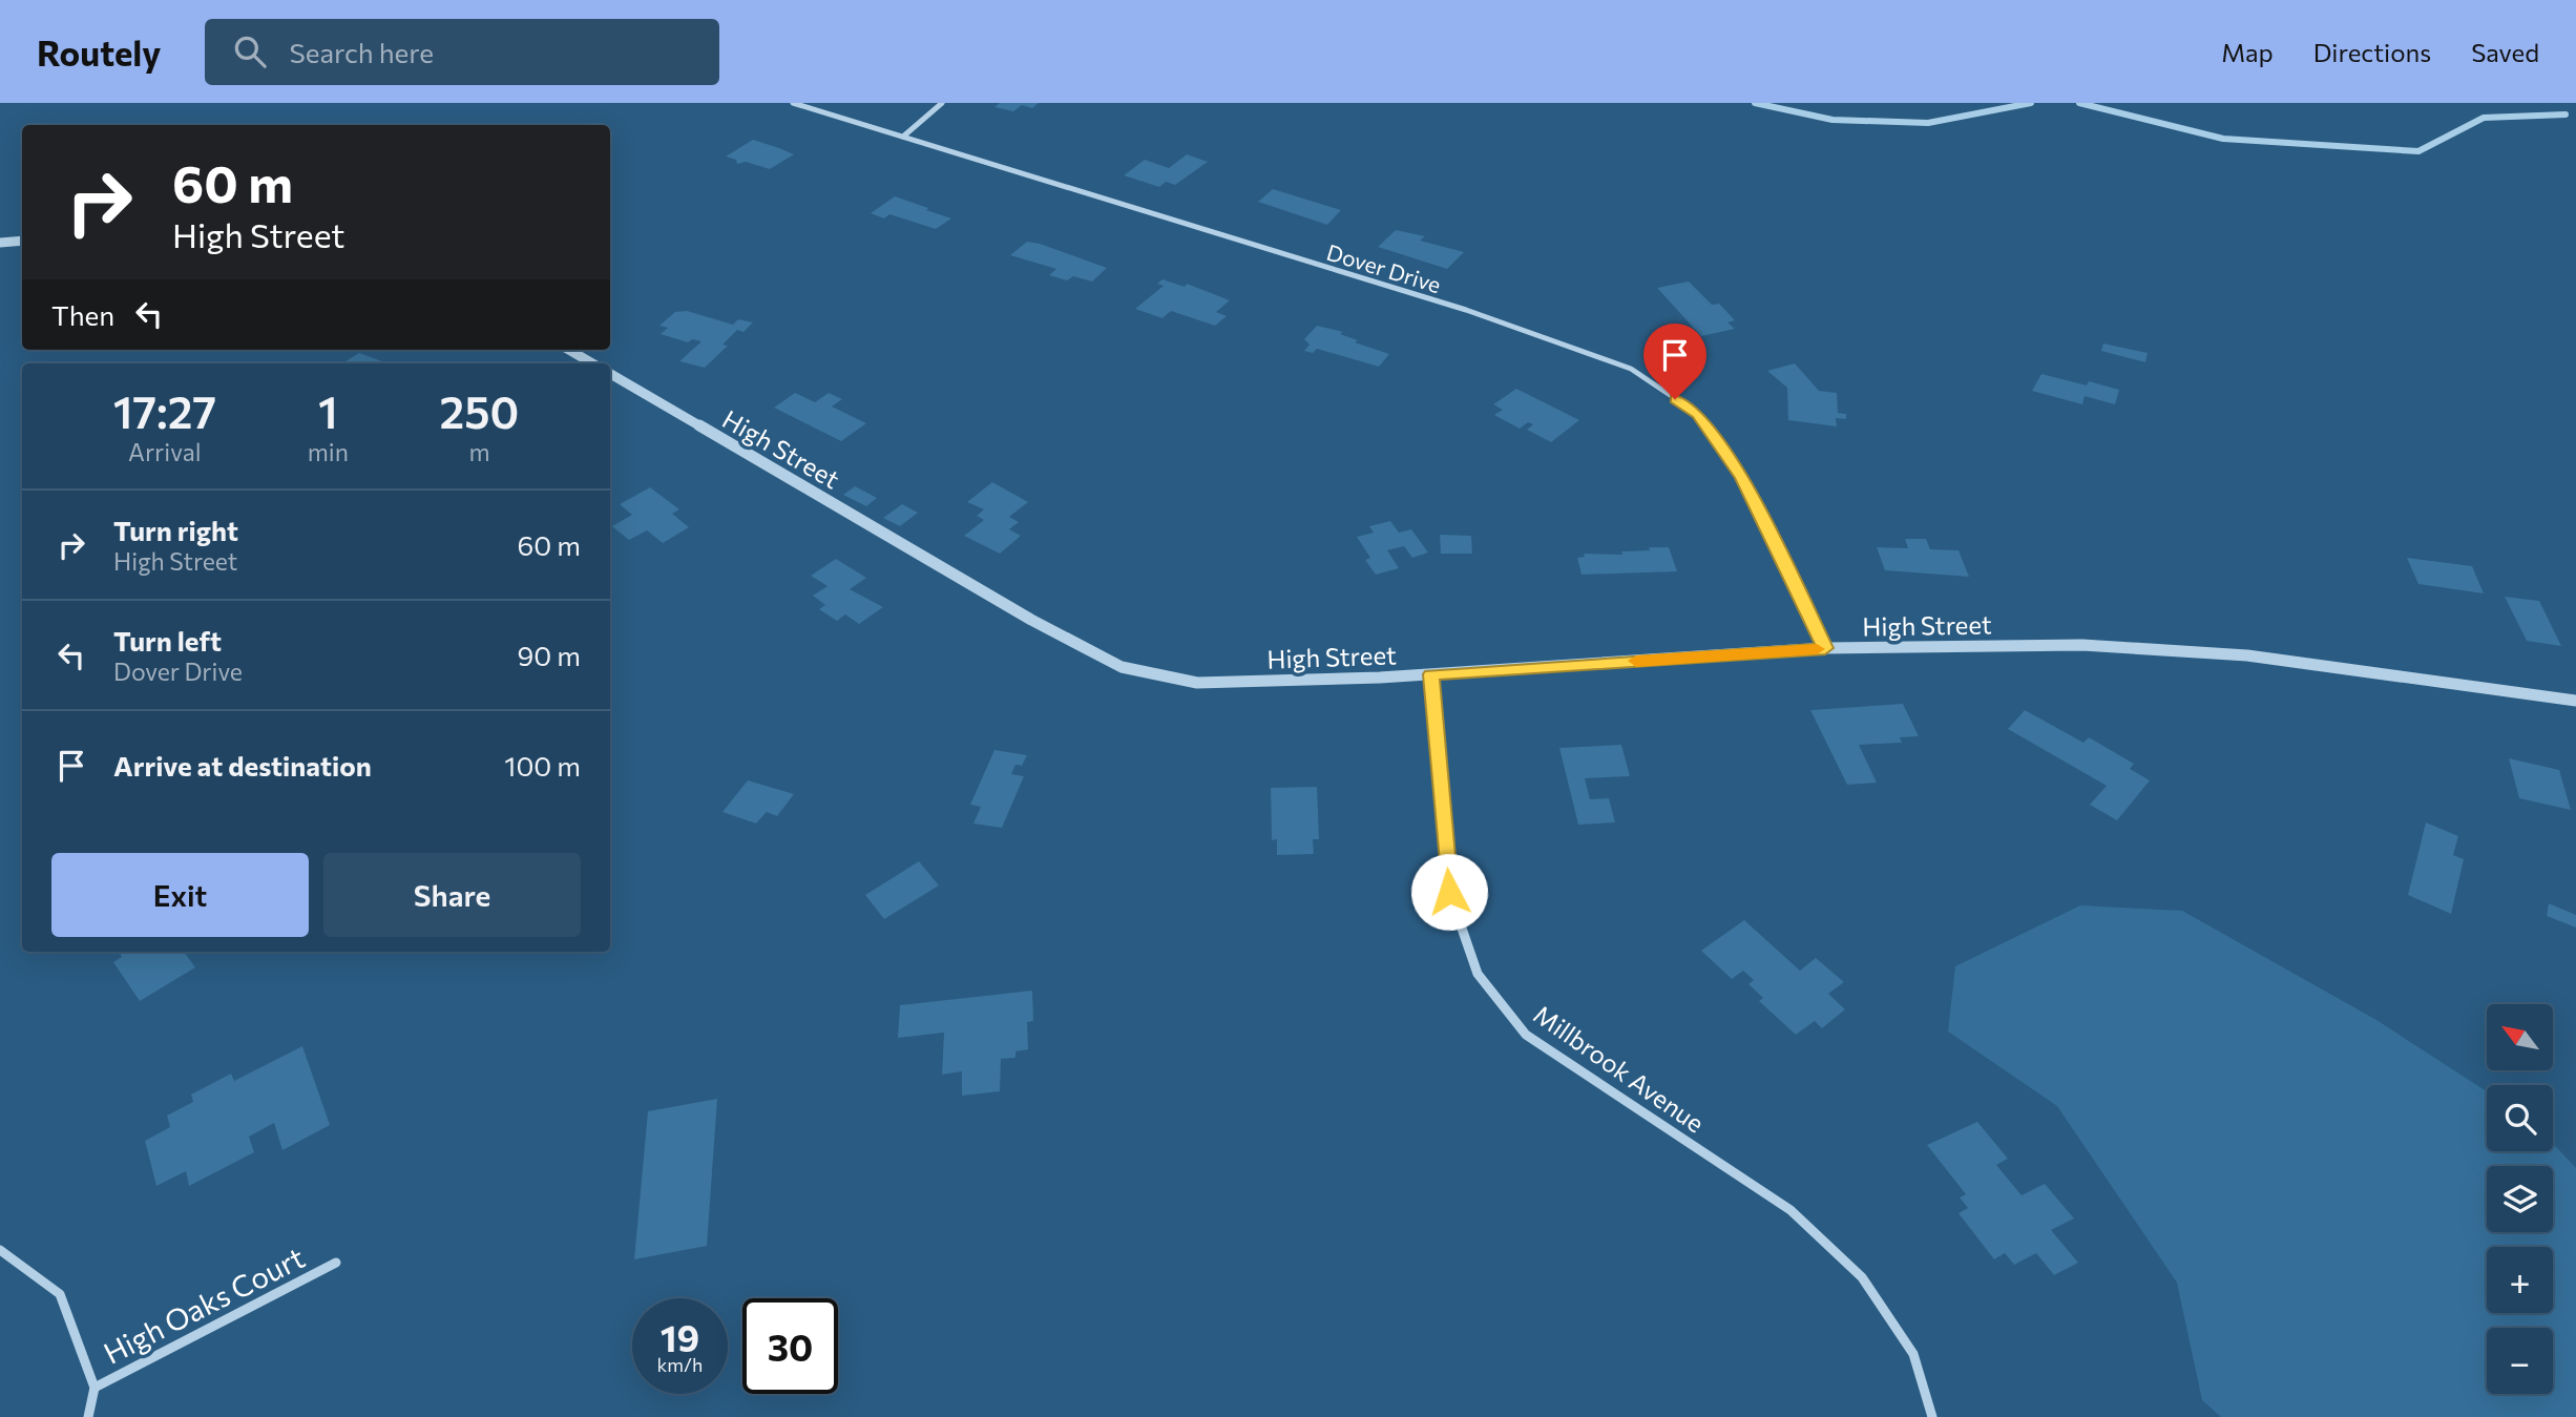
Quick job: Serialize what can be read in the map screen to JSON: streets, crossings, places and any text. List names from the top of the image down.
{
  "streets": {
    "street": [
      "Dover Drive",
      "High Street",
      "Millbrook Avenue",
      "High Oaks Court"
    ]
  },
  "crossings": [
    ["Dover Drive", "High Street"],
    ["High Street", "Millbrook Avenue"]
  ],
  "north": "top left",
  "page": {
    "header": "Routely",
    "search": "Search here",
    "nav": ["Map", "Directions", "Saved"],
    "turn": ["60 m", "High Street"],
    "then": "Then",
    "eta": [
      "17:27",
      "Arrival",
      "1",
      "min",
      "250",
      "m"
    ],
    "list": [
      {
        "name": "Turn right",
        "note": "High Street",
        "value": "60 m"
      },
      {
        "name": "Turn left",
        "note": "Dover Drive",
        "value": "90 m"
      },
      {
        "name": "Arrive at destination",
        "value": "100 m"
      }
    ],
    "buttons": ["Exit", "Share"],
    "map_buttons": ["+", "−"],
    "speed": "19 km/h",
    "limit": "30"
  }
}
